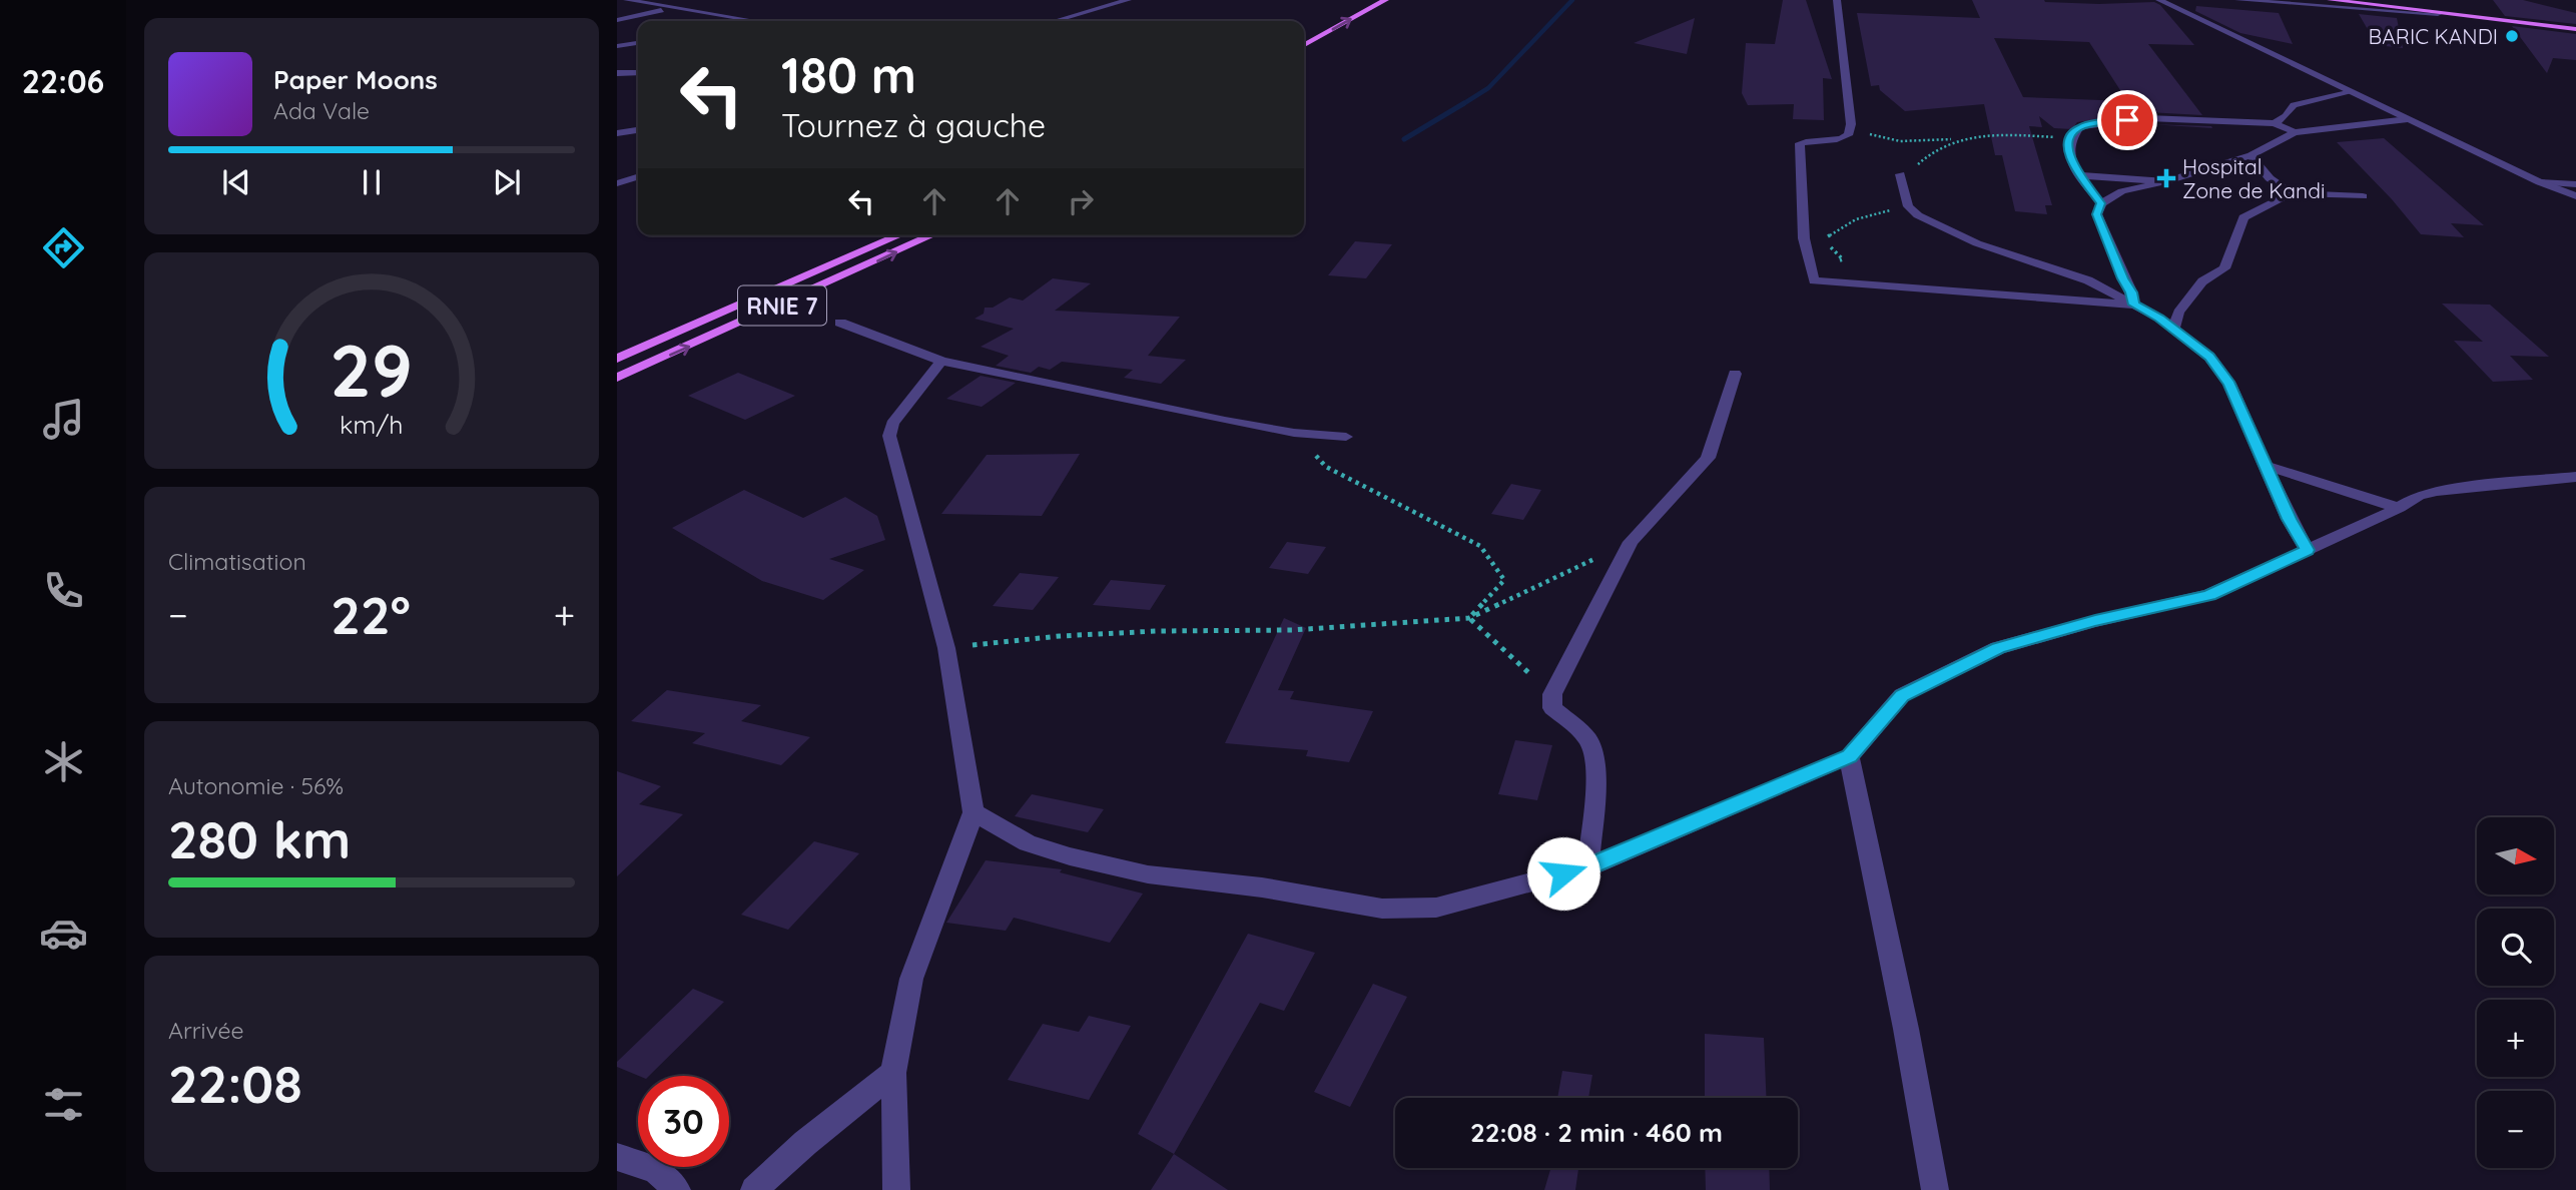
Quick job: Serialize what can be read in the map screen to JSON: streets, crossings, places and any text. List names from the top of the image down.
{
  "streets": {
    "main road": ["RNIE 7"]
  },
  "places": {
    "other": ["BARIC KANDI"],
    "health": ["Hospital Zone de Kandi"]
  },
  "north": "right",
  "page": {
    "tabs": "22:06",
    "turn": ["180 m", "Tournez à gauche"],
    "song": ["Paper Moons", "Ada Vale"],
    "tile": [
      "Climatisation",
      ["Autonomie · 56%", "280 km"],
      ["Arrivée", "22:08"]
    ],
    "heat": ["−", "22°", "+"],
    "map_buttons": ["+", "−"],
    "limit": "30",
    "trip": "22:08 · 2 min · 460 m",
    "gauge": ["29", "km/h"]
  }
}
